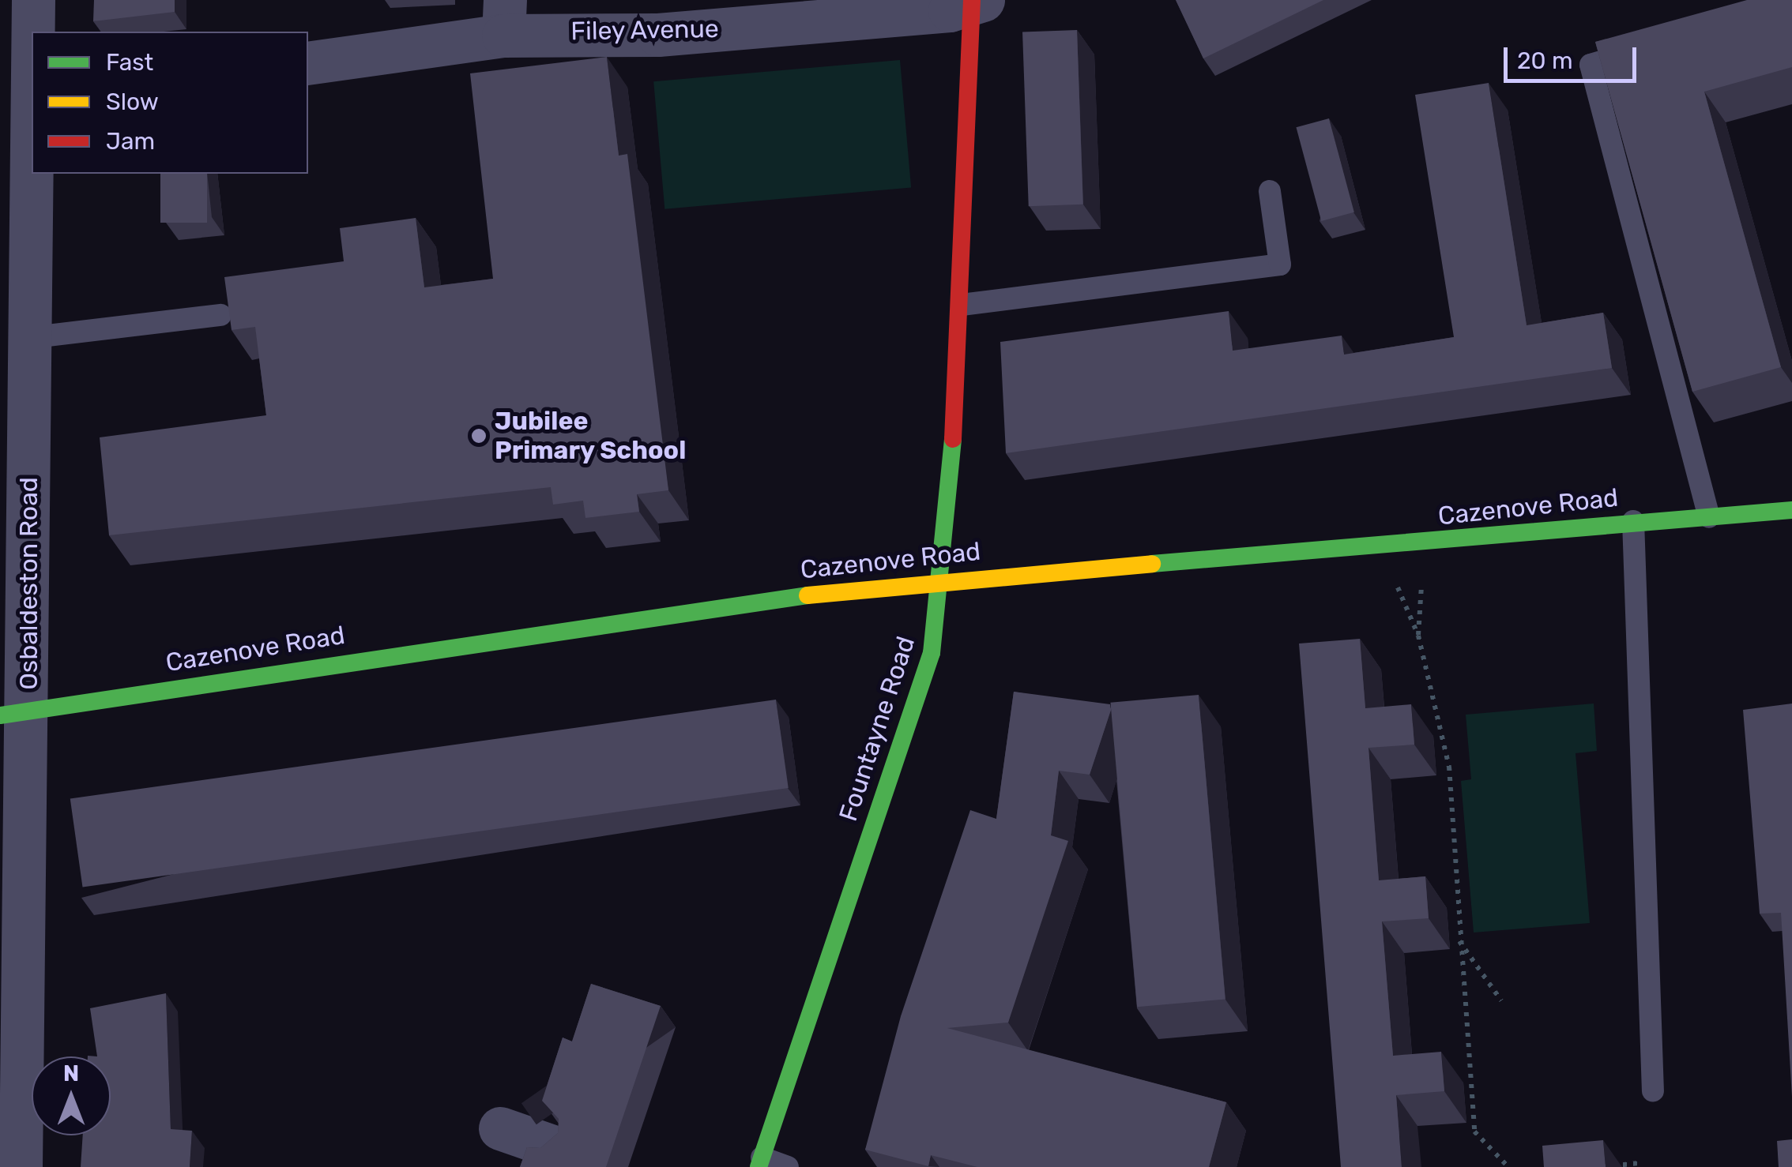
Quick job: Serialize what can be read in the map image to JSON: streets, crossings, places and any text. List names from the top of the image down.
{
  "streets": {
    "street": [
      "Filey Avenue",
      "Cazenove Road",
      "Osbaldeston Road",
      "Fountayne Road"
    ]
  },
  "crossings": [
    ["Filey Avenue", "Fountayne Road"],
    ["Cazenove Road", "Osbaldeston Road"],
    ["Cazenove Road", "Fountayne Road"]
  ],
  "places": ["Jubilee Primary School"],
  "legend": ["Fast", "Slow", "Jam"],
  "scale_bar": "20 m",
  "north": "top"
}
